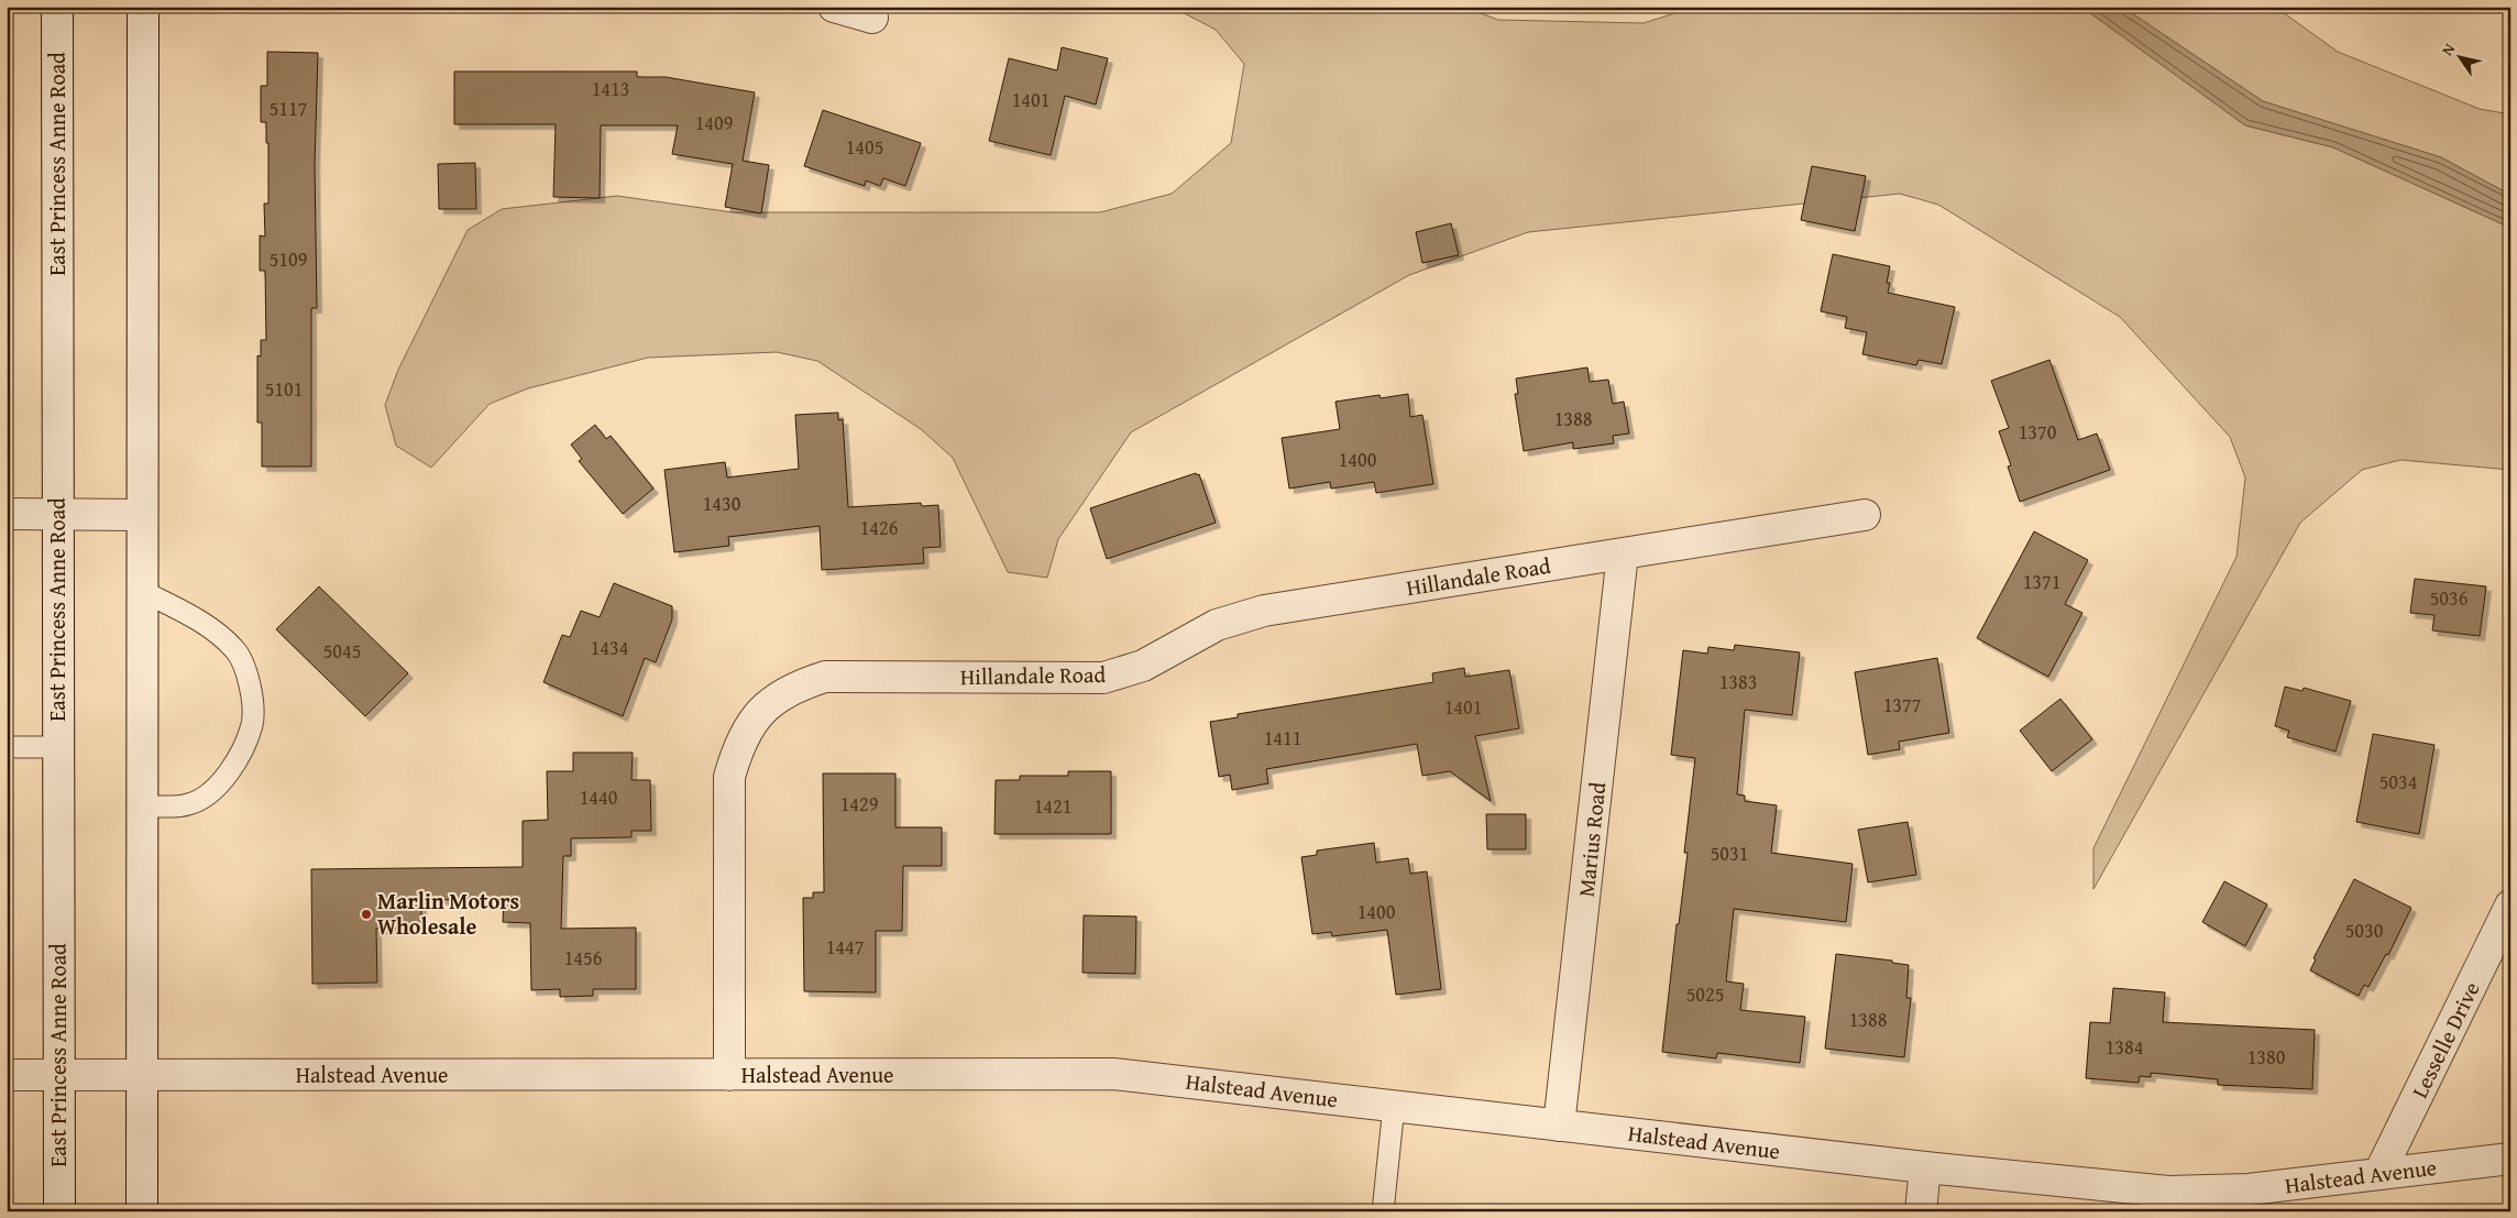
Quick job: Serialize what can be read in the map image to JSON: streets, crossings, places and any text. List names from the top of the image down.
{
  "streets": {
    "street": [
      "East Princess Anne Road",
      "Hillandale Road",
      "Marius Road",
      "Lesselle Drive",
      "Halstead Avenue"
    ]
  },
  "crossings": [
    ["East Princess Anne Road", "Halstead Avenue"],
    ["Hillandale Road", "Marius Road"],
    ["Hillandale Road", "Halstead Avenue"],
    ["Marius Road", "Halstead Avenue"],
    ["Lesselle Drive", "Halstead Avenue"]
  ],
  "places": ["Marlin Motors Wholesale"],
  "house_numbers": [
    "1413",
    "1401",
    "5117",
    "1409",
    "1405",
    "5109",
    "5101",
    "1388",
    "1370",
    "1400",
    "1430",
    "1426",
    "1371",
    "5036",
    "1434",
    "5045",
    "1383",
    "1377",
    "1401",
    "1411",
    "5034",
    "1440",
    "1429",
    "1421",
    "5031",
    "1400",
    "5030",
    "1447",
    "1456",
    "5025",
    "1388",
    "1384",
    "1380"
  ],
  "north": "top left"
}
